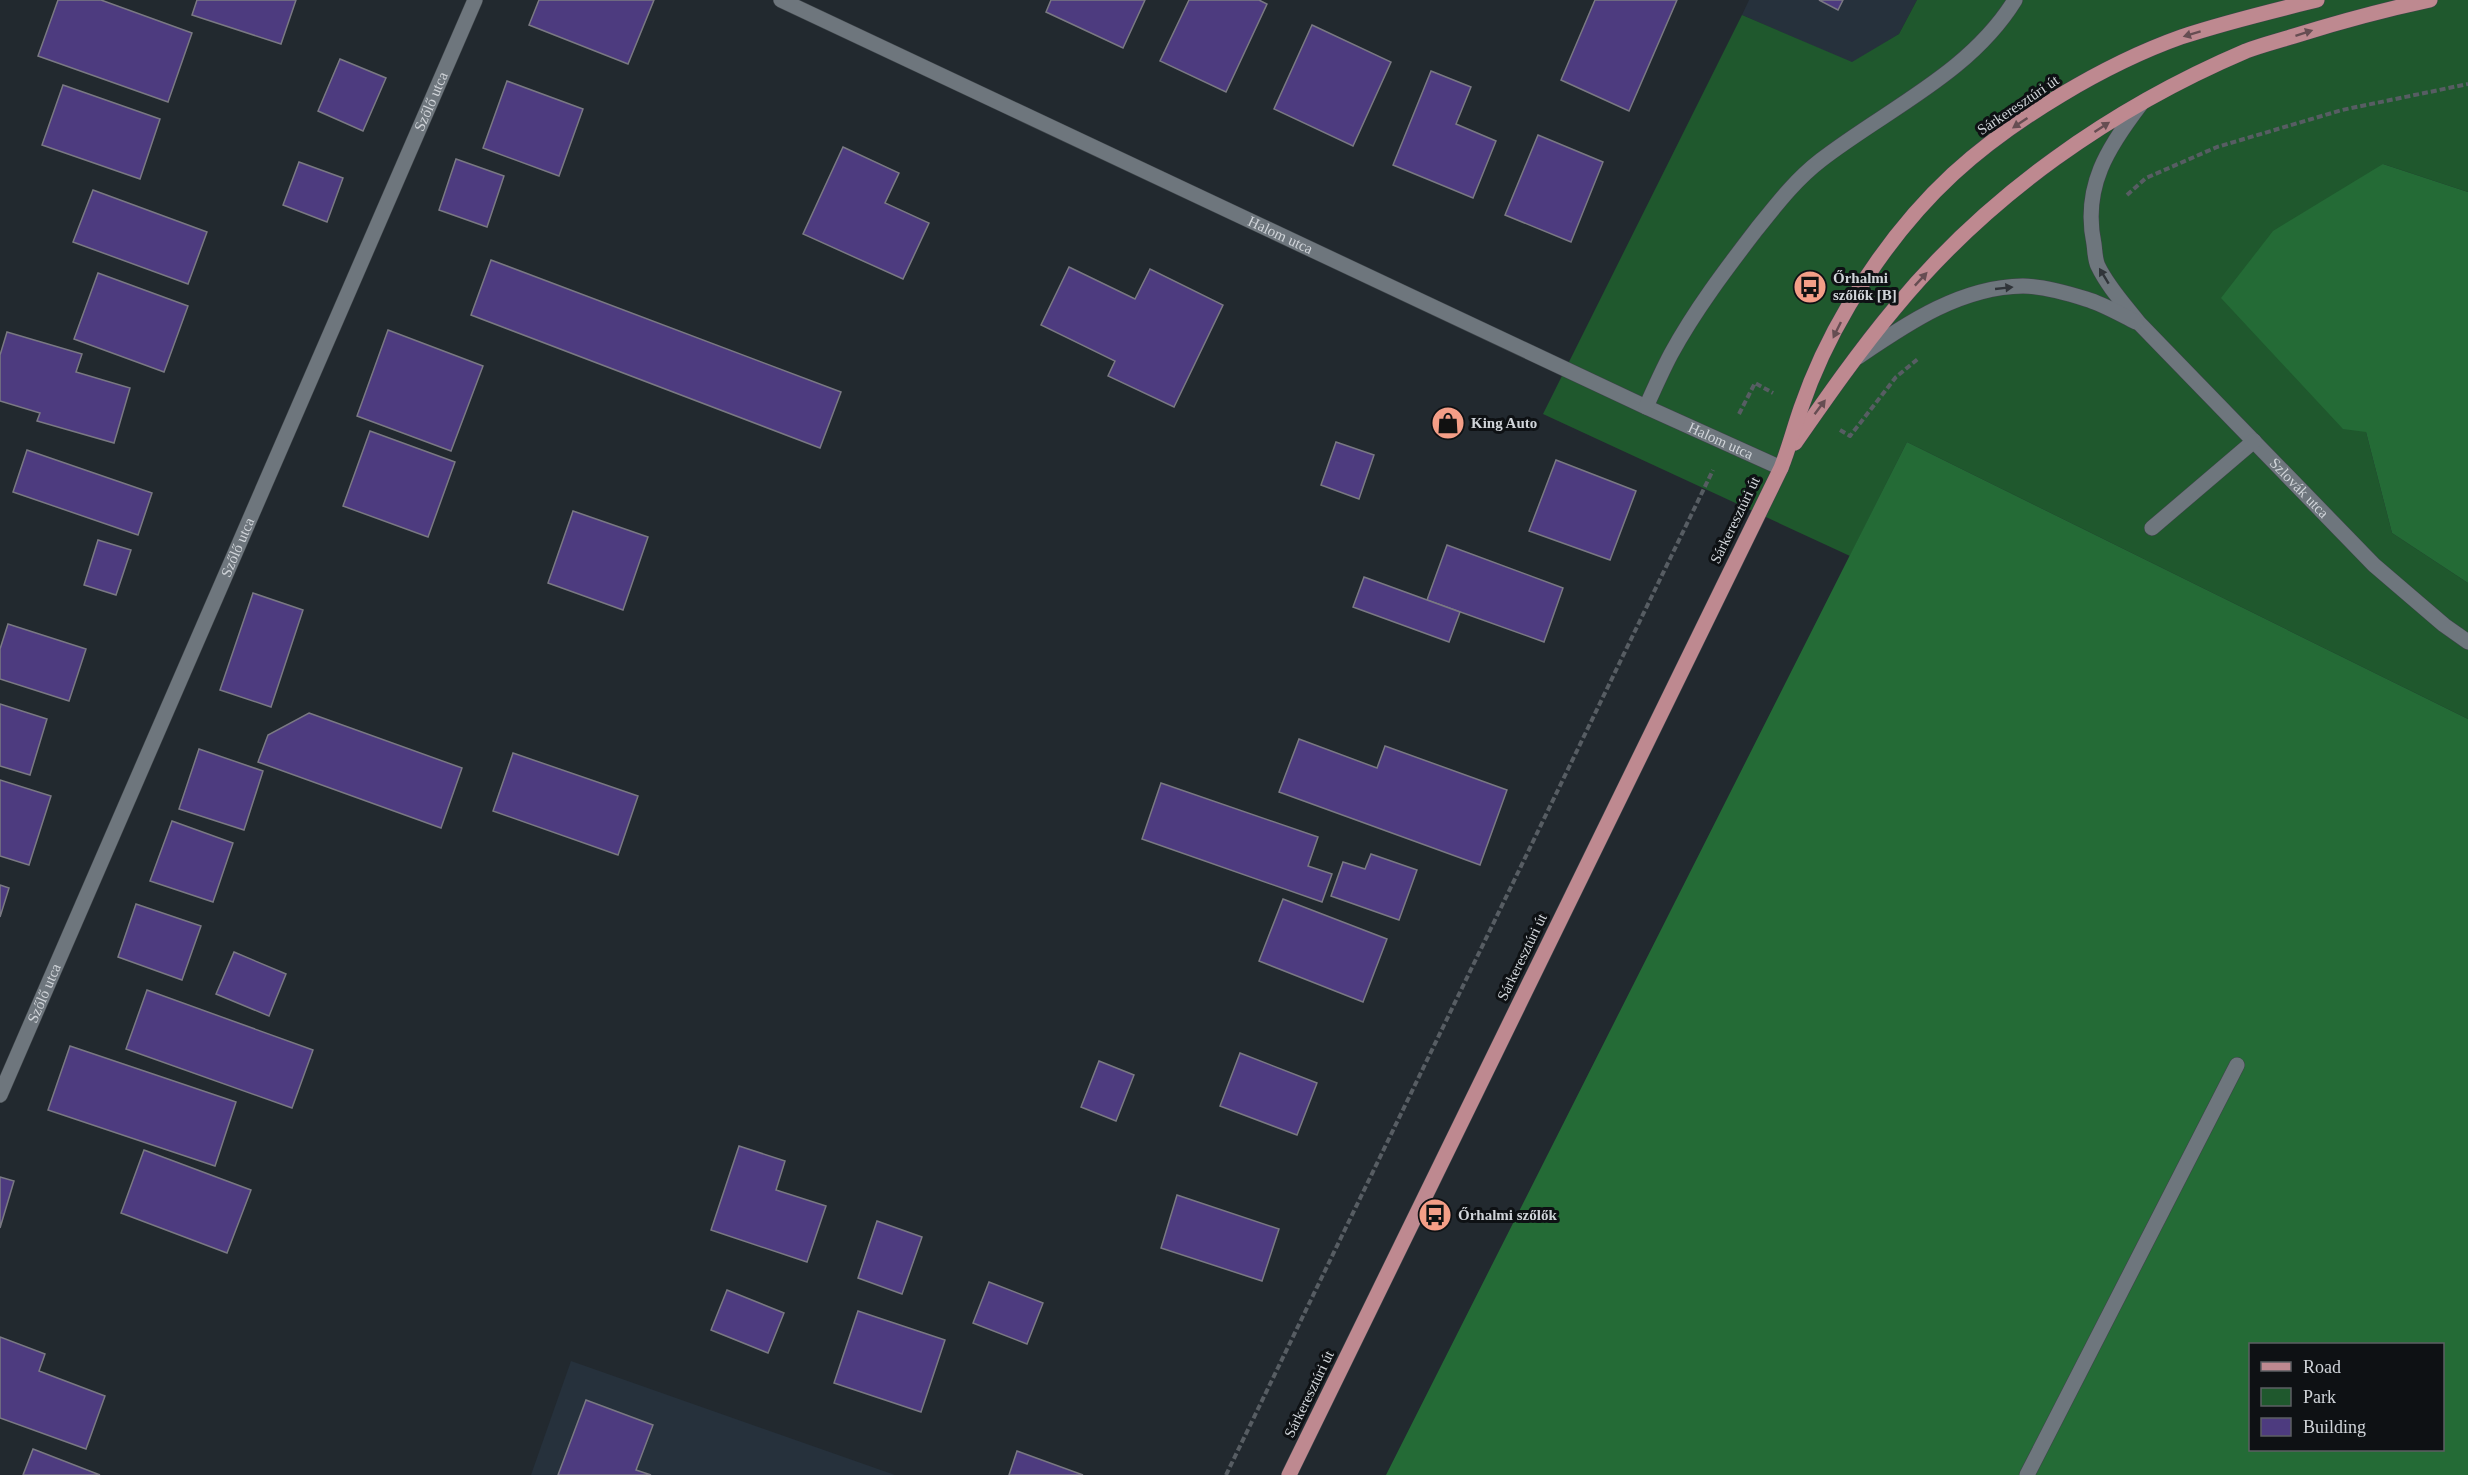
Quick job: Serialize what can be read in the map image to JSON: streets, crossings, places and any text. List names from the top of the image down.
{
  "streets": {
    "main road": ["Sárkeresztúri út"],
    "street": ["Szőlő utca", "Halom utca", "Szlovák utca"]
  },
  "crossings": [
    ["Sárkeresztúri út", "Halom utca"],
    ["Sárkeresztúri út", "Szlovák utca"]
  ],
  "places": {
    "bus stop": ["Őrhalmi szőlők [B]", "Őrhalmi szőlők"],
    "shop": ["King Auto"]
  },
  "legend": ["Road", "Park", "Building"]
}
